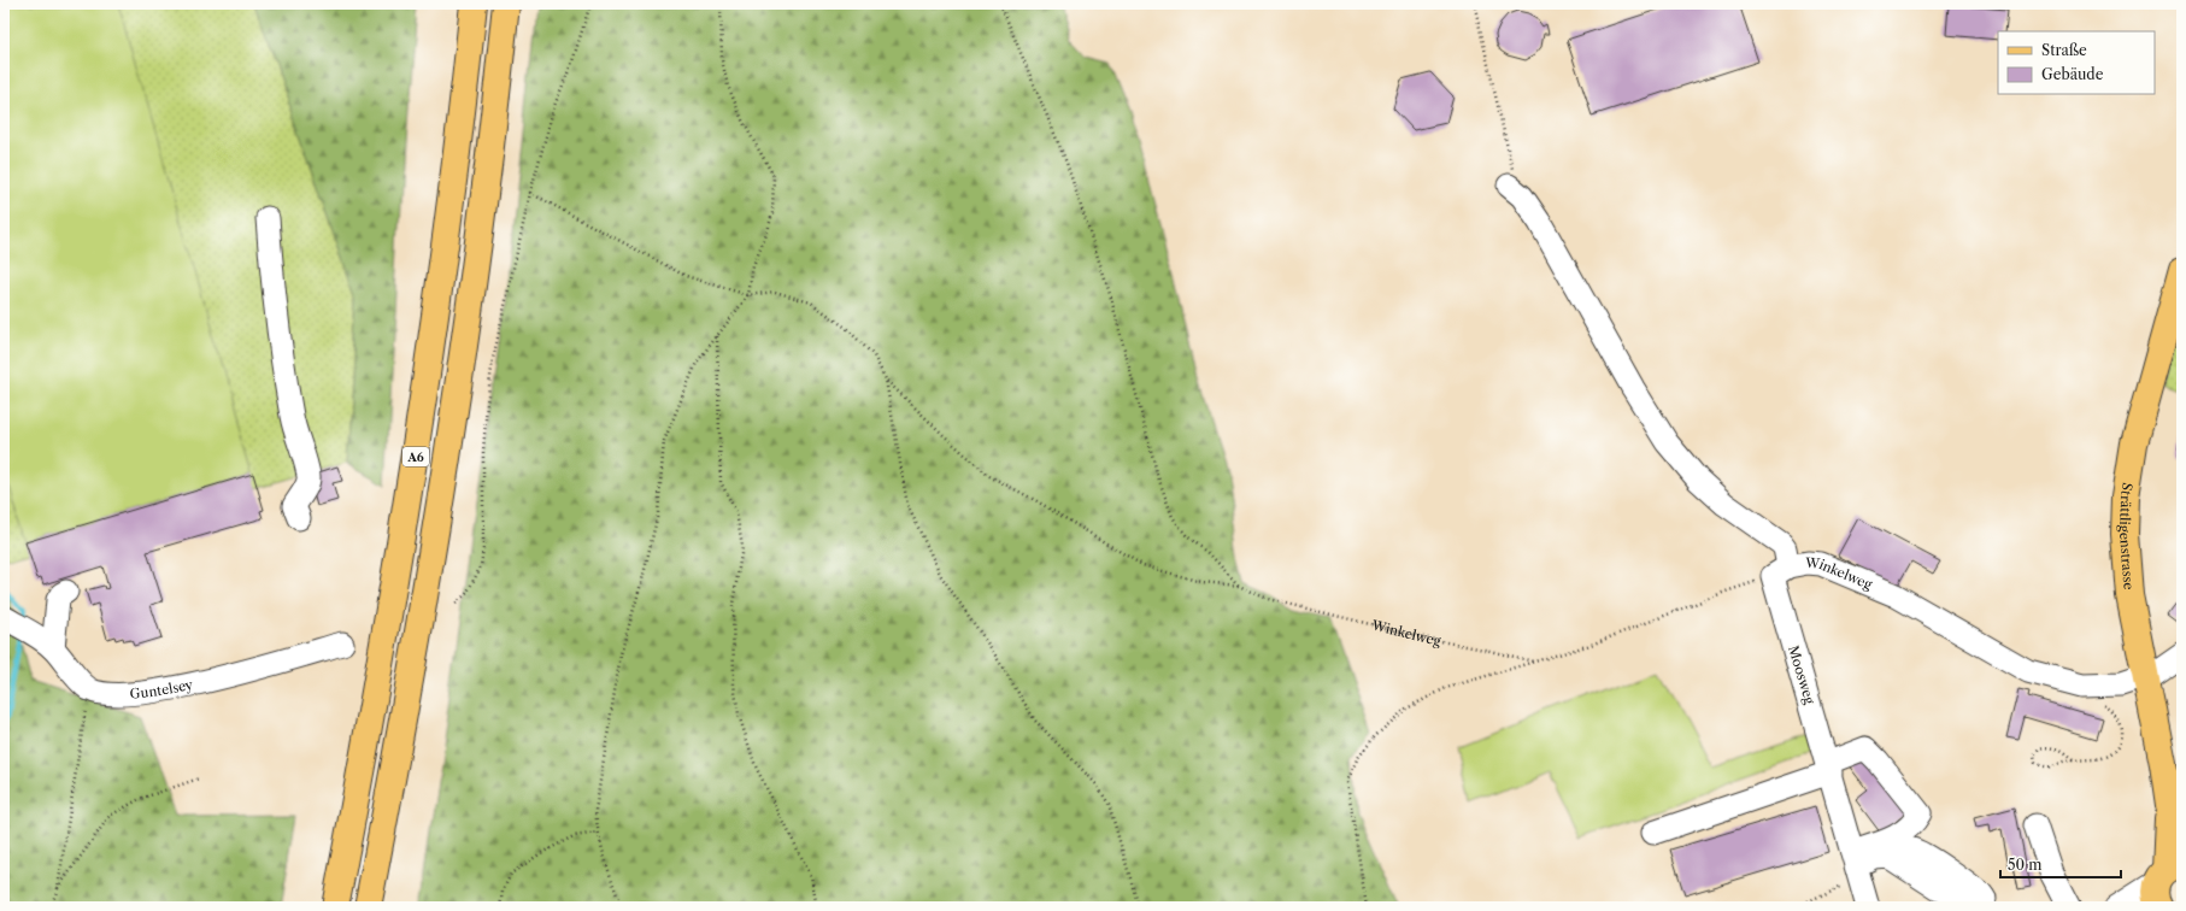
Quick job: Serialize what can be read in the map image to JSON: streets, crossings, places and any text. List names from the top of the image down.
{
  "streets": {
    "main road": ["A6", "Strättligenstrasse"],
    "street": ["Winkelweg", "Moosweg", "Guntelsey"]
  },
  "crossings": [
    ["Winkelweg", "Moosweg"]
  ],
  "legend": ["Straße", "Gebäude"],
  "scale_bar": "50 m"
}
